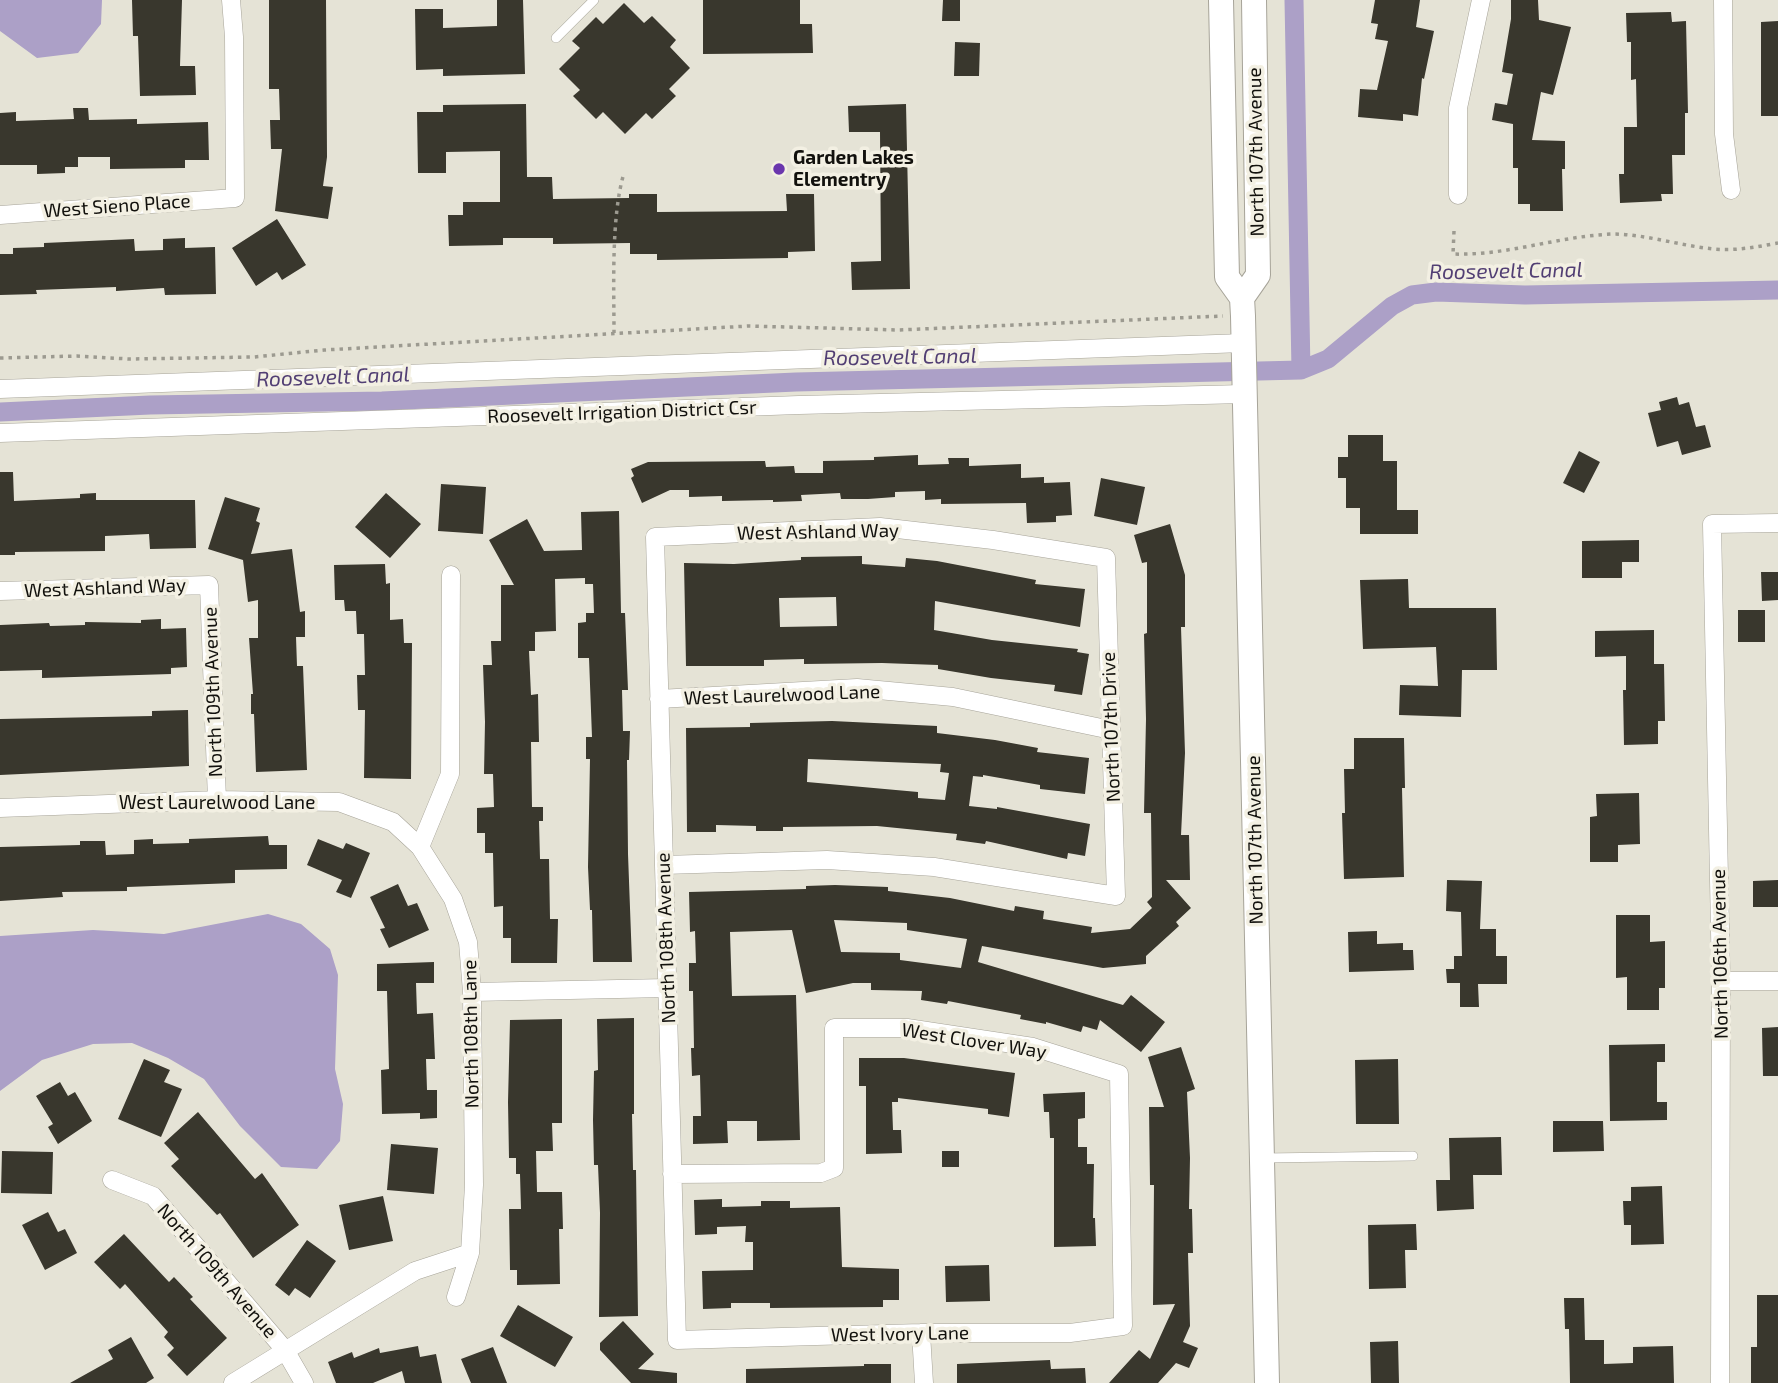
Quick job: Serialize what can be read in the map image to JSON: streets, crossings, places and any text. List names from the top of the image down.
{
  "streets": {
    "main road": ["North 107th Avenue"],
    "street": [
      "West Sieno Place",
      "Roosevelt Irrigation District Csr",
      "West Ashland Way",
      "North 109th Avenue",
      "West Laurelwood Lane",
      "North 107th Drive",
      "North 108th Avenue",
      "North 106th Avenue",
      "North 108th Lane",
      "West Clover Way",
      "West Ivory Lane"
    ]
  },
  "crossings": [
    ["North 107th Avenue", "Roosevelt Irrigation District Csr"],
    ["West Ashland Way", "North 109th Avenue"],
    ["West Ashland Way", "North 107th Drive"],
    ["West Ashland Way", "North 108th Avenue"],
    ["North 109th Avenue", "West Laurelwood Lane"],
    ["West Laurelwood Lane", "North 107th Drive"],
    ["West Laurelwood Lane", "North 108th Avenue"],
    ["West Laurelwood Lane", "North 108th Lane"],
    ["North 107th Drive", "North 108th Avenue"],
    ["North 108th Avenue", "West Clover Way"],
    ["North 108th Avenue", "West Ivory Lane"],
    ["West Clover Way", "West Ivory Lane"]
  ],
  "water": ["Roosevelt Canal"],
  "places": ["Garden Lakes Elementry"]
}
